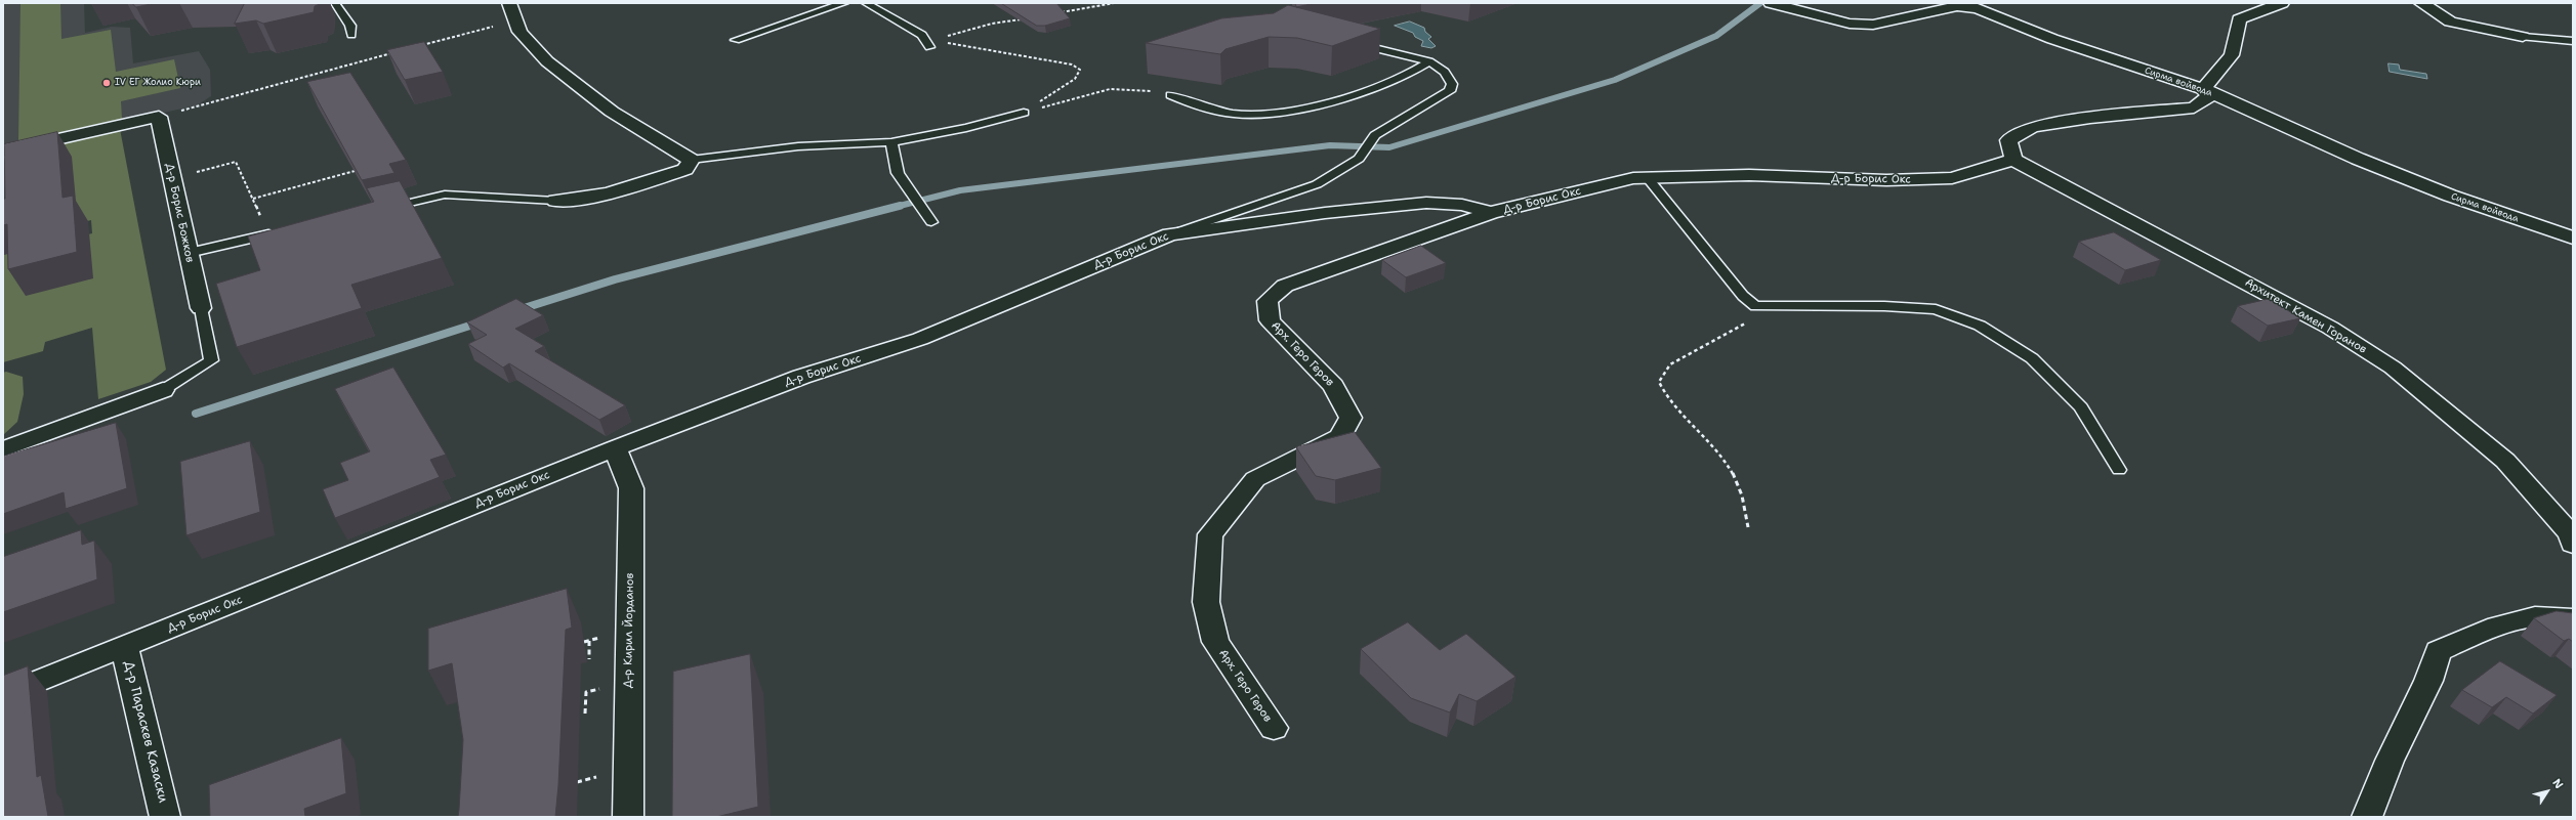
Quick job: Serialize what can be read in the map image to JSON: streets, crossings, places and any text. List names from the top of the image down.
{
  "streets": {
    "street": [
      "Сирма войвода",
      "Д-р Борис Окс",
      "Д-р Борис Божков",
      "Архитект Камен Горанов",
      "Арх. Геро Геров",
      "Д-р Кирил Йорданов",
      "Д-р Параскев Казаски"
    ]
  },
  "crossings": [
    ["Д-р Борис Окс", "Архитект Камен Горанов"],
    ["Д-р Борис Окс", "Арх. Геро Геров"],
    ["Д-р Борис Окс", "Д-р Кирил Йорданов"],
    ["Д-р Борис Окс", "Д-р Параскев Казаски"]
  ],
  "places": ["IV ЕГ Жолио Кюри"],
  "north": "top right"
}
